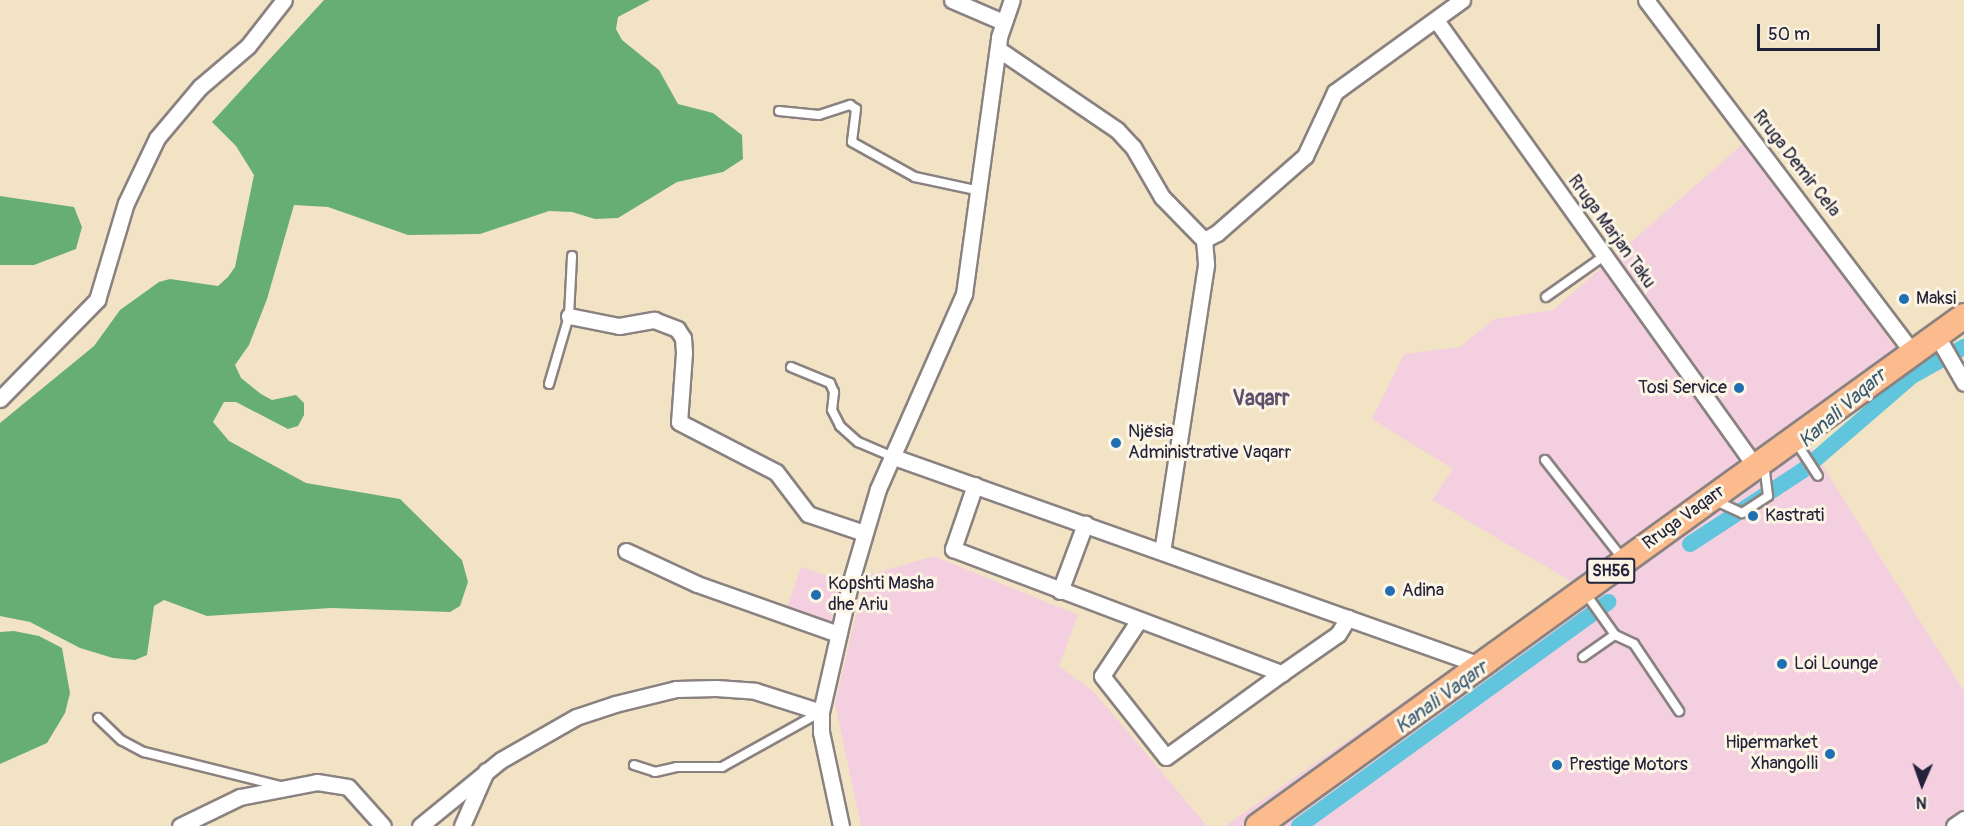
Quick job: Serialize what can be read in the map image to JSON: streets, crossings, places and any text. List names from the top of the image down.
{
  "streets": {
    "main road": ["Rruga Vaqarr", "SH56"],
    "street": ["Rruga Demir Cela", "Rruga Marjan Taku"]
  },
  "crossings": [
    ["Rruga Demir Cela", "Rruga Vaqarr"],
    ["Rruga Marjan Taku", "Rruga Vaqarr"]
  ],
  "districts": ["Vaqarr"],
  "water": ["Kanali Vaqarr"],
  "places": [
    "Maksi",
    "Tosi Service",
    "Njësia Administrative Vaqarr",
    "Kastrati",
    "Adina",
    "Kopshti Masha dhe Ariu",
    "Loi Lounge",
    "Hipermarket Xhangolli",
    "Prestige Motors"
  ],
  "scale_bar": "50 m",
  "north": "bottom"
}
